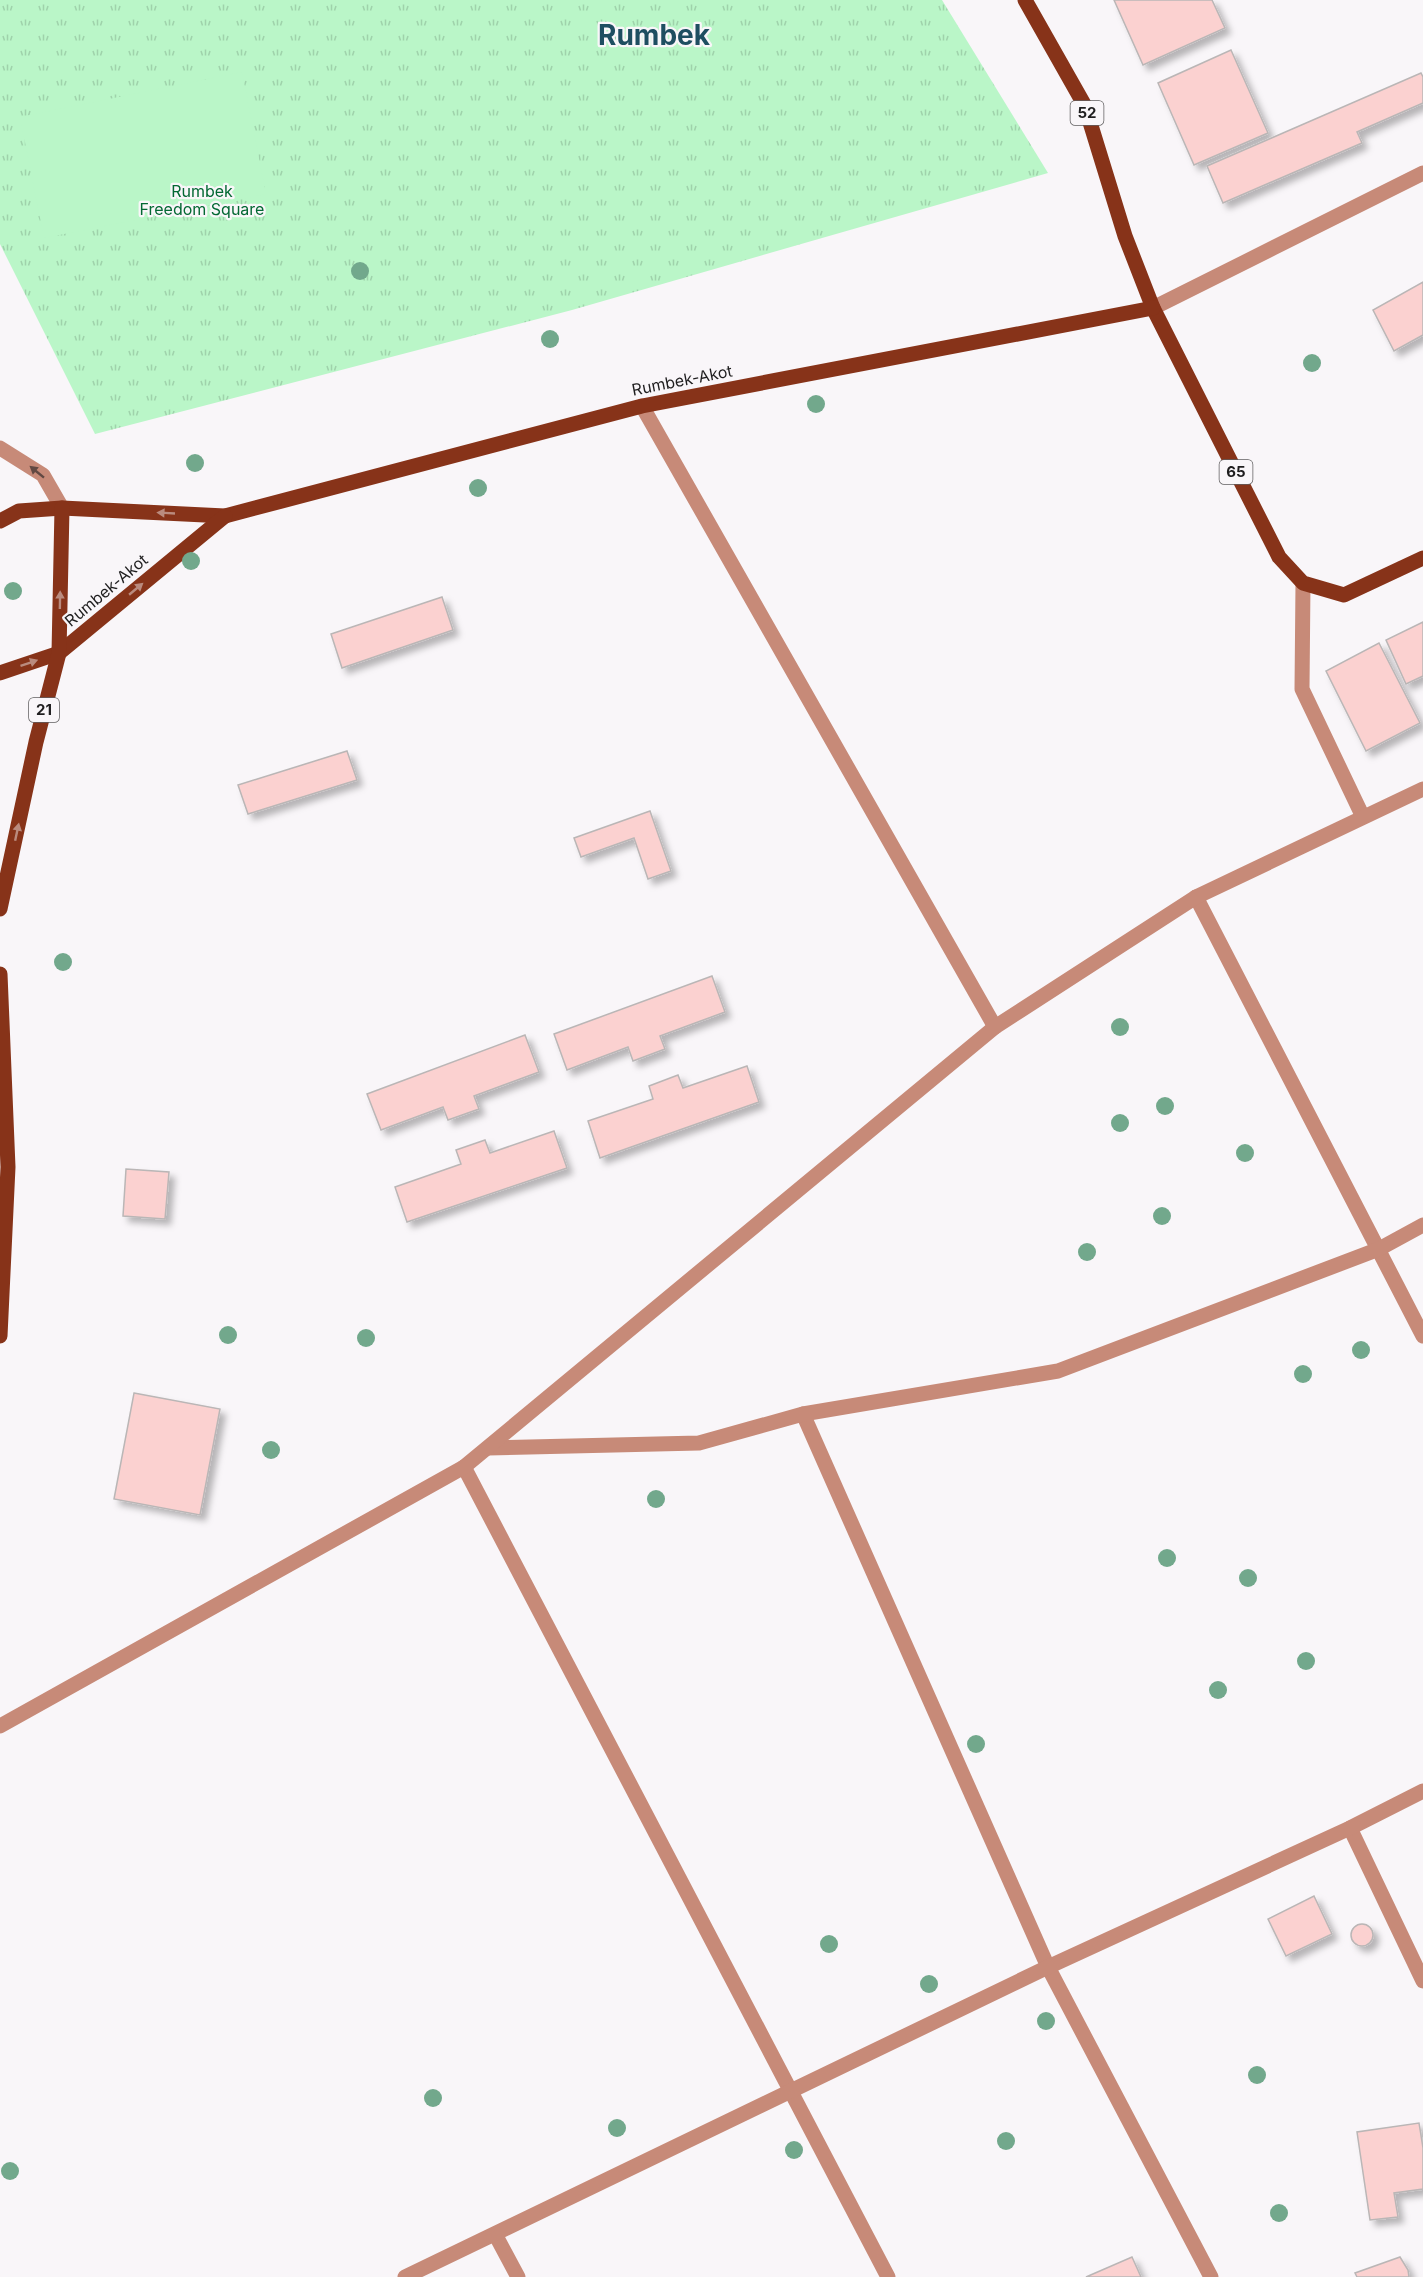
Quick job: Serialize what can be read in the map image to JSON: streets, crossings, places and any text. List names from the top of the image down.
{
  "streets": {
    "main road": [
      "52",
      "Rumbek-Akot",
      "65",
      "21"
    ]
  },
  "crossings": [
    ["52", "65"],
    ["Rumbek-Akot", "65"],
    ["Rumbek-Akot", "21"]
  ],
  "districts": ["Rumbek"],
  "parks": ["Rumbek Freedom Square"]
}
